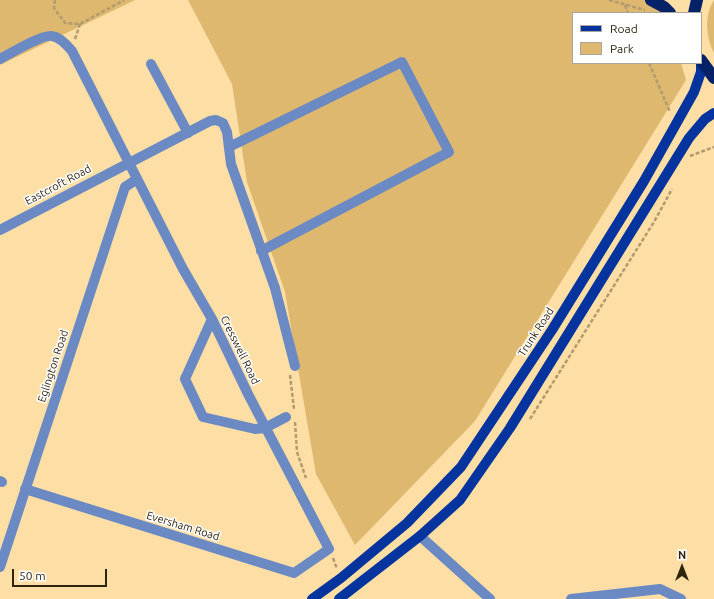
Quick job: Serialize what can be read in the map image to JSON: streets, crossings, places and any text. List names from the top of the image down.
{
  "streets": {
    "main road": ["Trunk Road"],
    "street": [
      "Eastcroft Road",
      "Cresswell Road",
      "Eglington Road",
      "Eversham Road"
    ]
  },
  "crossings": [
    ["Eastcroft Road", "Cresswell Road"],
    ["Cresswell Road", "Eglington Road"],
    ["Cresswell Road", "Eversham Road"],
    ["Eglington Road", "Eversham Road"]
  ],
  "legend": ["Road", "Park"],
  "scale_bar": "50 m",
  "north": "top"
}
